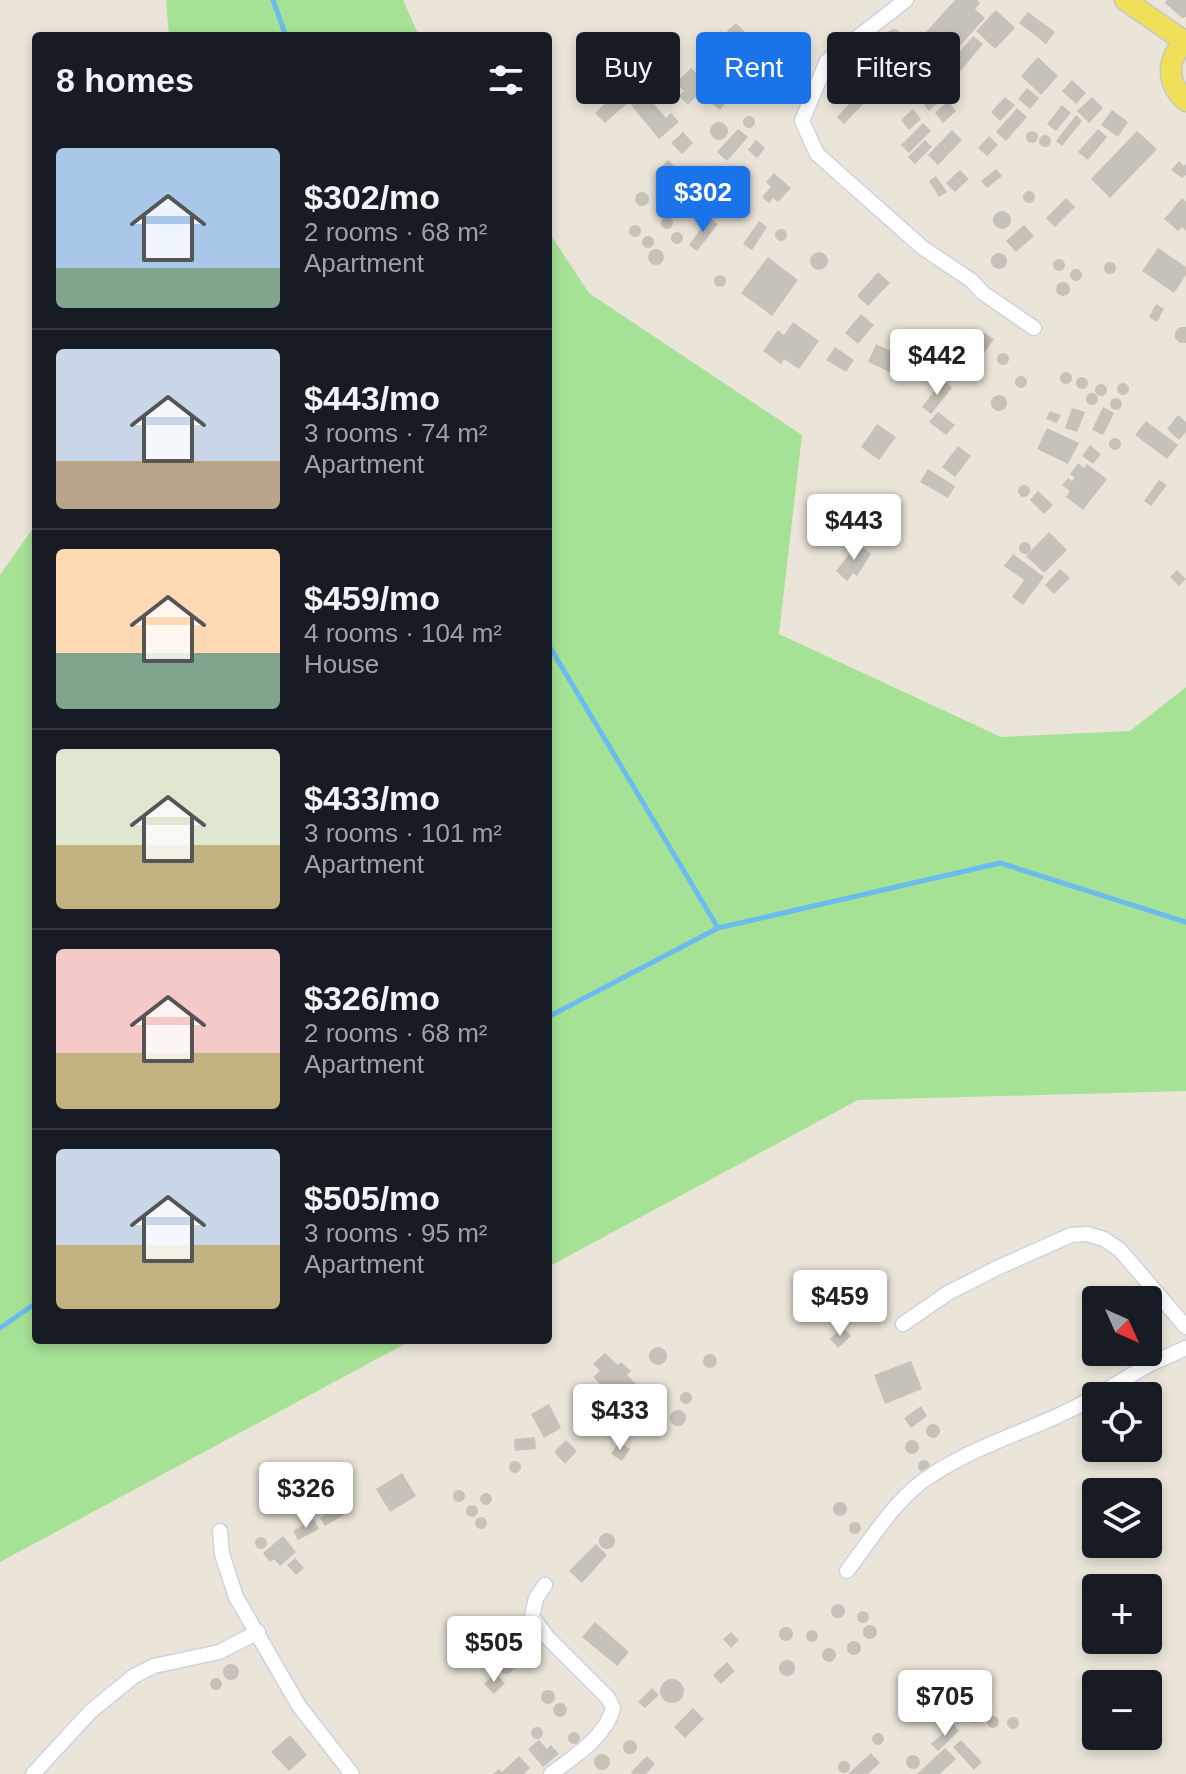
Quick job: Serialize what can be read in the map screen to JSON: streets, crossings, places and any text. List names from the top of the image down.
{
  "north": "bottom right",
  "page": {
    "chip": ["Buy", "Rent", "Filters"],
    "heading": "8 homes",
    "list": [
      {
        "name": "$302/mo",
        "note": "2 rooms · 68 m² · Apartment"
      },
      {
        "name": "$443/mo",
        "note": "3 rooms · 74 m² · Apartment"
      },
      {
        "name": "$459/mo",
        "note": "4 rooms · 104 m² · House"
      },
      {
        "name": "$433/mo",
        "note": "3 rooms · 101 m² · Apartment"
      },
      {
        "name": "$326/mo",
        "note": "2 rooms · 68 m² · Apartment"
      },
      {
        "name": "$505/mo",
        "note": "3 rooms · 95 m² · Apartment"
      }
    ],
    "price": [
      "$302",
      "$442",
      "$443",
      "$459",
      "$433",
      "$326",
      "$505",
      "$705"
    ],
    "map_buttons": ["+", "−"]
  }
}
